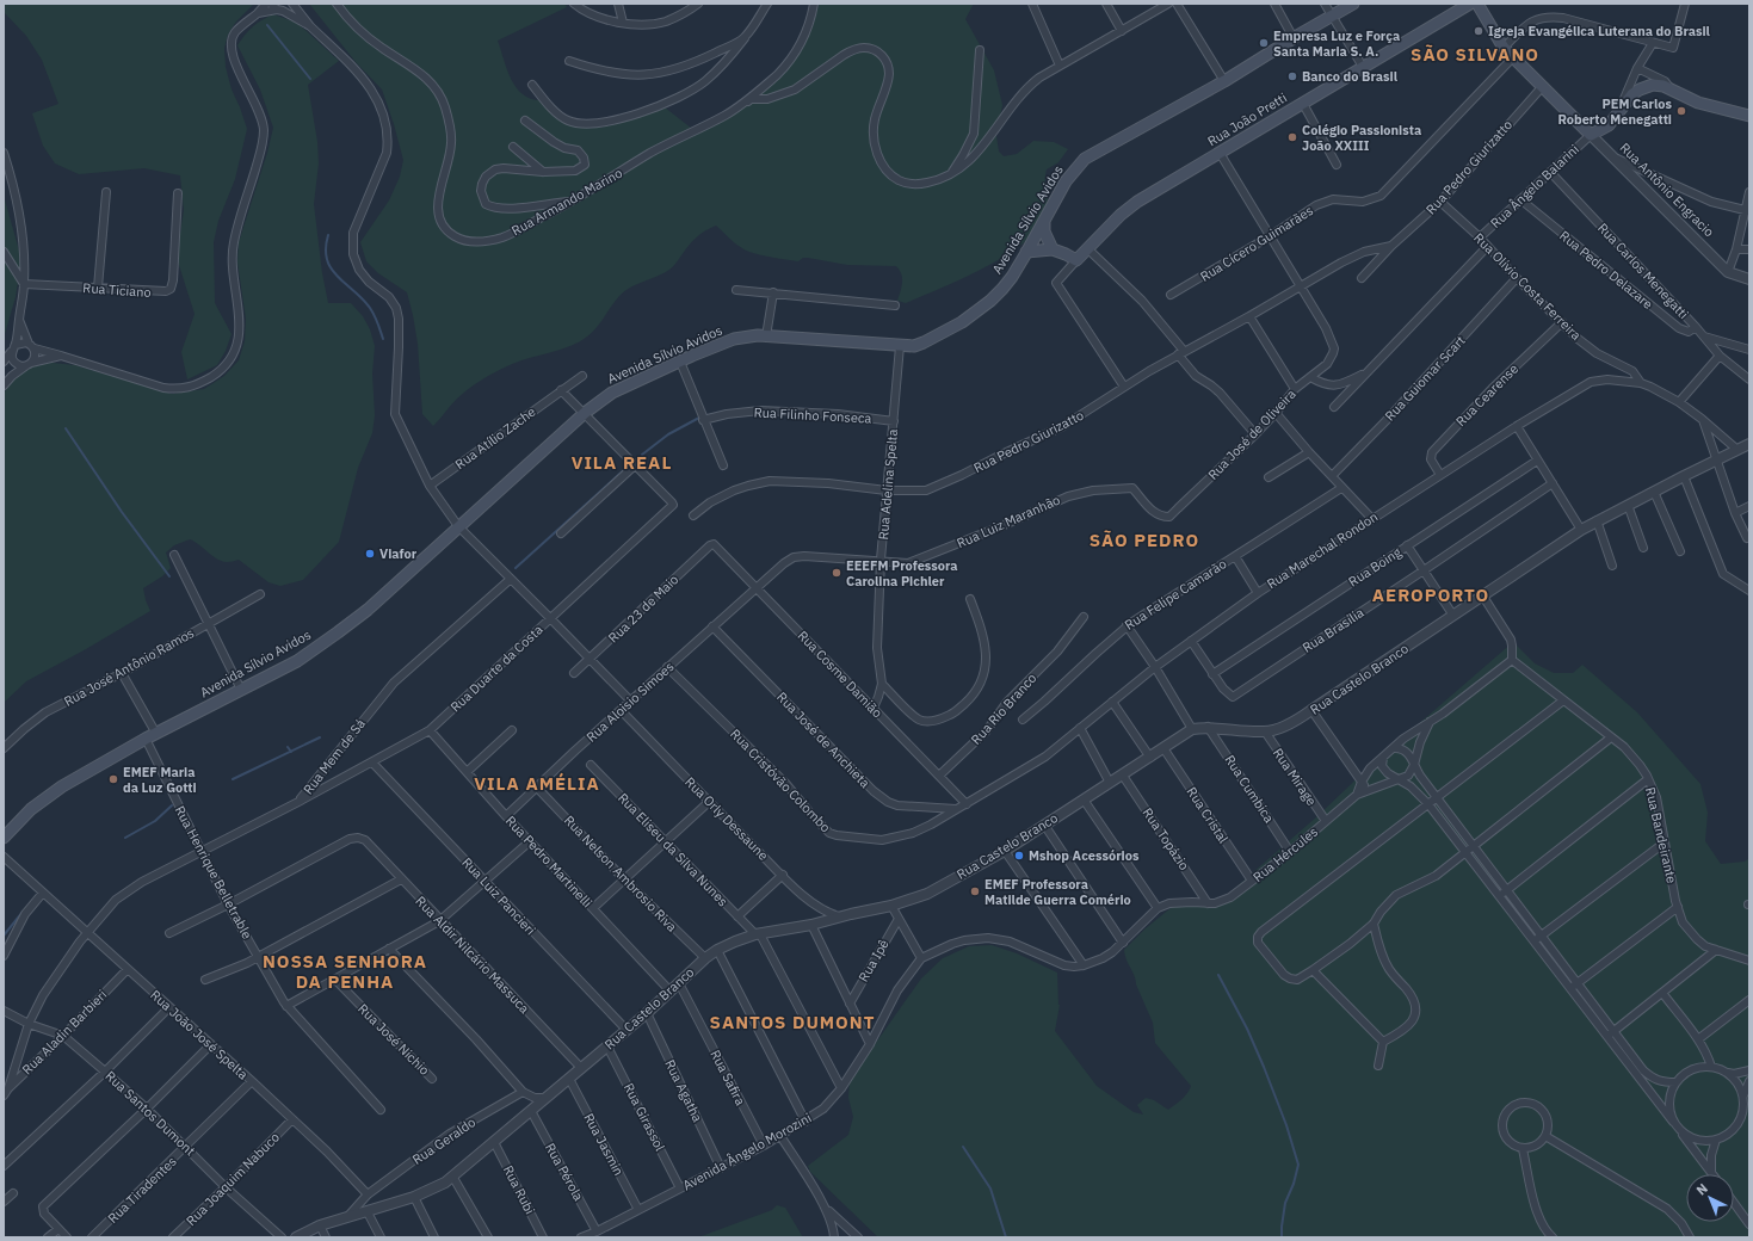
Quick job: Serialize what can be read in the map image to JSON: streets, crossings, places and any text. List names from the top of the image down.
{
  "streets": {
    "main road": ["Rua João Pretti", "Rua Antônio Engracio", "Avenida Sílvio Avidos"],
    "street": [
      "Rua Pedro Giurizatto",
      "Rua Ângelo Balarini",
      "Rua Armando Marino",
      "Rua Cícero Guimarães",
      "Rua Pedro Delazare",
      "Rua Carlos Menegatti",
      "Rua Olívio Costa Ferreira",
      "Rua Ticiano",
      "Rua Guiomar Scart",
      "Rua Cearense",
      "Rua Filinho Fonseca",
      "Rua José de Oliveira",
      "Rua Atílio Zache",
      "Rua Adelina Spelta",
      "Rua Luiz Maranhão",
      "Rua Marechal Rondon",
      "Rua Boing",
      "Rua Felipe Camarão",
      "Rua 23 de Maio",
      "Rua Brasília",
      "Rua José Antônio Ramos",
      "Rua Duarte da Costa",
      "Rua Cosme Damião",
      "Rua Castelo Branco",
      "Rua Aloisio Simoes",
      "Rua Rio Branco",
      "Rua José de Anchieta",
      "Rua Mem de Sá",
      "Rua Mirage",
      "Rua Cristóvão Colombo",
      "Rua Cumbica",
      "Rua Cristal",
      "Rua Orly Dessaune",
      "Rua Bandeirante",
      "Rua Topázio",
      "Rua Eliseu da Silva Nunes",
      "Rua Hércules",
      "Rua Pedro Martinelli",
      "Rua Henrique Belletrable",
      "Rua Nelson Ambrosio Riva",
      "Rua Luiz Pancieri",
      "Rua Aldir Nilcário Massuca",
      "Rua Ipê",
      "Rua Aladin Barbieri",
      "Rua João José Spelta",
      "Rua José Nichio",
      "Rua Safira",
      "Rua Agatha",
      "Rua Santos Dumont",
      "Rua Girassol",
      "Rua Geraldo",
      "Rua Jasmin",
      "Avenida Ângelo Morozini",
      "Rua Pérola",
      "Rua Joaquim Nabuco",
      "Rua Tiradentes",
      "Rua Rubi"
    ]
  },
  "crossings": [
    ["Rua Pedro Giurizatto", "Rua Antônio Engracio"],
    ["Rua Pedro Giurizatto", "Rua Olívio Costa Ferreira"],
    ["Rua Pedro Giurizatto", "Rua José de Oliveira"],
    ["Rua Pedro Giurizatto", "Rua Adelina Spelta"],
    ["Rua Ângelo Balarini", "Rua Antônio Engracio"],
    ["Rua Ângelo Balarini", "Rua Pedro Delazare"],
    ["Rua Ângelo Balarini", "Rua Carlos Menegatti"],
    ["Rua Ângelo Balarini", "Rua Olívio Costa Ferreira"],
    ["Rua Antônio Engracio", "Rua Cícero Guimarães"],
    ["Avenida Sílvio Avidos", "Rua Adelina Spelta"],
    ["Avenida Sílvio Avidos", "Rua Henrique Belletrable"],
    ["Rua Pedro Delazare", "Rua Carlos Menegatti"],
    ["Rua Olívio Costa Ferreira", "Rua Guiomar Scart"],
    ["Rua Olívio Costa Ferreira", "Rua Cearense"],
    ["Rua Olívio Costa Ferreira", "Rua Marechal Rondon"],
    ["Rua Cearense", "Rua Marechal Rondon"],
    ["Rua Filinho Fonseca", "Rua Adelina Spelta"],
    ["Rua José de Oliveira", "Rua Luiz Maranhão"],
    ["Rua Adelina Spelta", "Rua Luiz Maranhão"],
    ["Rua Adelina Spelta", "Rua Cosme Damião"],
    ["Rua Luiz Maranhão", "Rua Cosme Damião"],
    ["Rua Luiz Maranhão", "Rua Aloisio Simoes"],
    ["Rua Marechal Rondon", "Rua Cosme Damião"],
    ["Rua Marechal Rondon", "Rua Castelo Branco"],
    ["Rua Marechal Rondon", "Rua Cristóvão Colombo"],
    ["Rua Boing", "Rua Brasília"],
    ["Rua 23 de Maio", "Rua Cosme Damião"],
    ["Rua José Antônio Ramos", "Rua Henrique Belletrable"],
    ["Rua Duarte da Costa", "Rua Mem de Sá"],
    ["Rua Duarte da Costa", "Rua Pedro Martinelli"],
    ["Rua Duarte da Costa", "Rua Luiz Pancieri"],
    ["Rua Cosme Damião", "Rua Aloisio Simoes"],
    ["Rua Cosme Damião", "Rua Rio Branco"],
    ["Rua Cosme Damião", "Rua Cristóvão Colombo"],
    ["Rua Castelo Branco", "Rua Mirage"],
    ["Rua Castelo Branco", "Rua Cumbica"],
    ["Rua Castelo Branco", "Rua Cristal"],
    ["Rua Castelo Branco", "Rua Orly Dessaune"],
    ["Rua Castelo Branco", "Rua Topázio"],
    ["Rua Castelo Branco", "Rua Eliseu da Silva Nunes"],
    ["Rua Castelo Branco", "Rua Pedro Martinelli"],
    ["Rua Castelo Branco", "Rua Nelson Ambrosio Riva"],
    ["Rua Castelo Branco", "Rua Luiz Pancieri"],
    ["Rua Castelo Branco", "Rua Aldir Nilcário Massuca"],
    ["Rua Castelo Branco", "Rua Ipê"],
    ["Rua Castelo Branco", "Rua Safira"],
    ["Rua Castelo Branco", "Rua Agatha"],
    ["Rua Castelo Branco", "Rua Girassol"],
    ["Rua Castelo Branco", "Rua Jasmin"],
    ["Rua Castelo Branco", "Rua Pérola"],
    ["Rua Castelo Branco", "Rua Rubi"],
    ["Rua Aloisio Simoes", "Rua José de Anchieta"],
    ["Rua Aloisio Simoes", "Rua Cristóvão Colombo"],
    ["Rua Aloisio Simoes", "Rua Orly Dessaune"],
    ["Rua Aloisio Simoes", "Rua Pedro Martinelli"],
    ["Rua Aloisio Simoes", "Rua Nelson Ambrosio Riva"],
    ["Rua José de Anchieta", "Rua Cristóvão Colombo"],
    ["Rua Mem de Sá", "Rua Henrique Belletrable"],
    ["Rua Mem de Sá", "Rua Aladin Barbieri"],
    ["Rua Mem de Sá", "Rua João José Spelta"],
    ["Rua Mem de Sá", "Rua Santos Dumont"],
    ["Rua Mirage", "Rua Hércules"],
    ["Rua Cumbica", "Rua Hércules"],
    ["Rua Cristal", "Rua Hércules"],
    ["Rua Bandeirante", "Rua Hércules"],
    ["Rua Topázio", "Rua Hércules"],
    ["Rua Topázio", "Avenida Ângelo Morozini"],
    ["Rua Eliseu da Silva Nunes", "Avenida Ângelo Morozini"],
    ["Rua Hércules", "Avenida Ângelo Morozini"],
    ["Rua Henrique Belletrable", "Rua Aldir Nilcário Massuca"],
    ["Rua Ipê", "Avenida Ângelo Morozini"],
    ["Rua Aladin Barbieri", "Rua João José Spelta"],
    ["Rua Aladin Barbieri", "Rua Santos Dumont"],
    ["Rua João José Spelta", "Rua Geraldo"],
    ["Rua João José Spelta", "Rua Joaquim Nabuco"],
    ["Rua João José Spelta", "Rua Tiradentes"],
    ["Rua Safira", "Avenida Ângelo Morozini"],
    ["Rua Agatha", "Avenida Ângelo Morozini"],
    ["Rua Santos Dumont", "Rua Joaquim Nabuco"],
    ["Rua Santos Dumont", "Rua Tiradentes"],
    ["Rua Girassol", "Avenida Ângelo Morozini"],
    ["Rua Jasmin", "Avenida Ângelo Morozini"],
    ["Avenida Ângelo Morozini", "Rua Pérola"]
  ],
  "districts": [
    "SÃO SILVANO",
    "VILA REAL",
    "SÃO PEDRO",
    "AEROPORTO",
    "VILA AMÉLIA",
    "NOSSA SENHORA DA PENHA",
    "SANTOS DUMONT"
  ],
  "places": [
    "Igreja Evangélica Luterana do Brasil",
    "Empresa Luz e Força Santa Maria S. A.",
    "Banco do Brasil",
    "PEM Carlos Roberto Menegatti",
    "Colégio Passionista João XXIII",
    "Viafor",
    "EEEFM Professora Carolina Pichler",
    "EMEF Maria da Luz Gotti",
    "Mshop Acessórios",
    "EMEF Professora Matilde Guerra Comério"
  ],
  "north": "top left"
}
